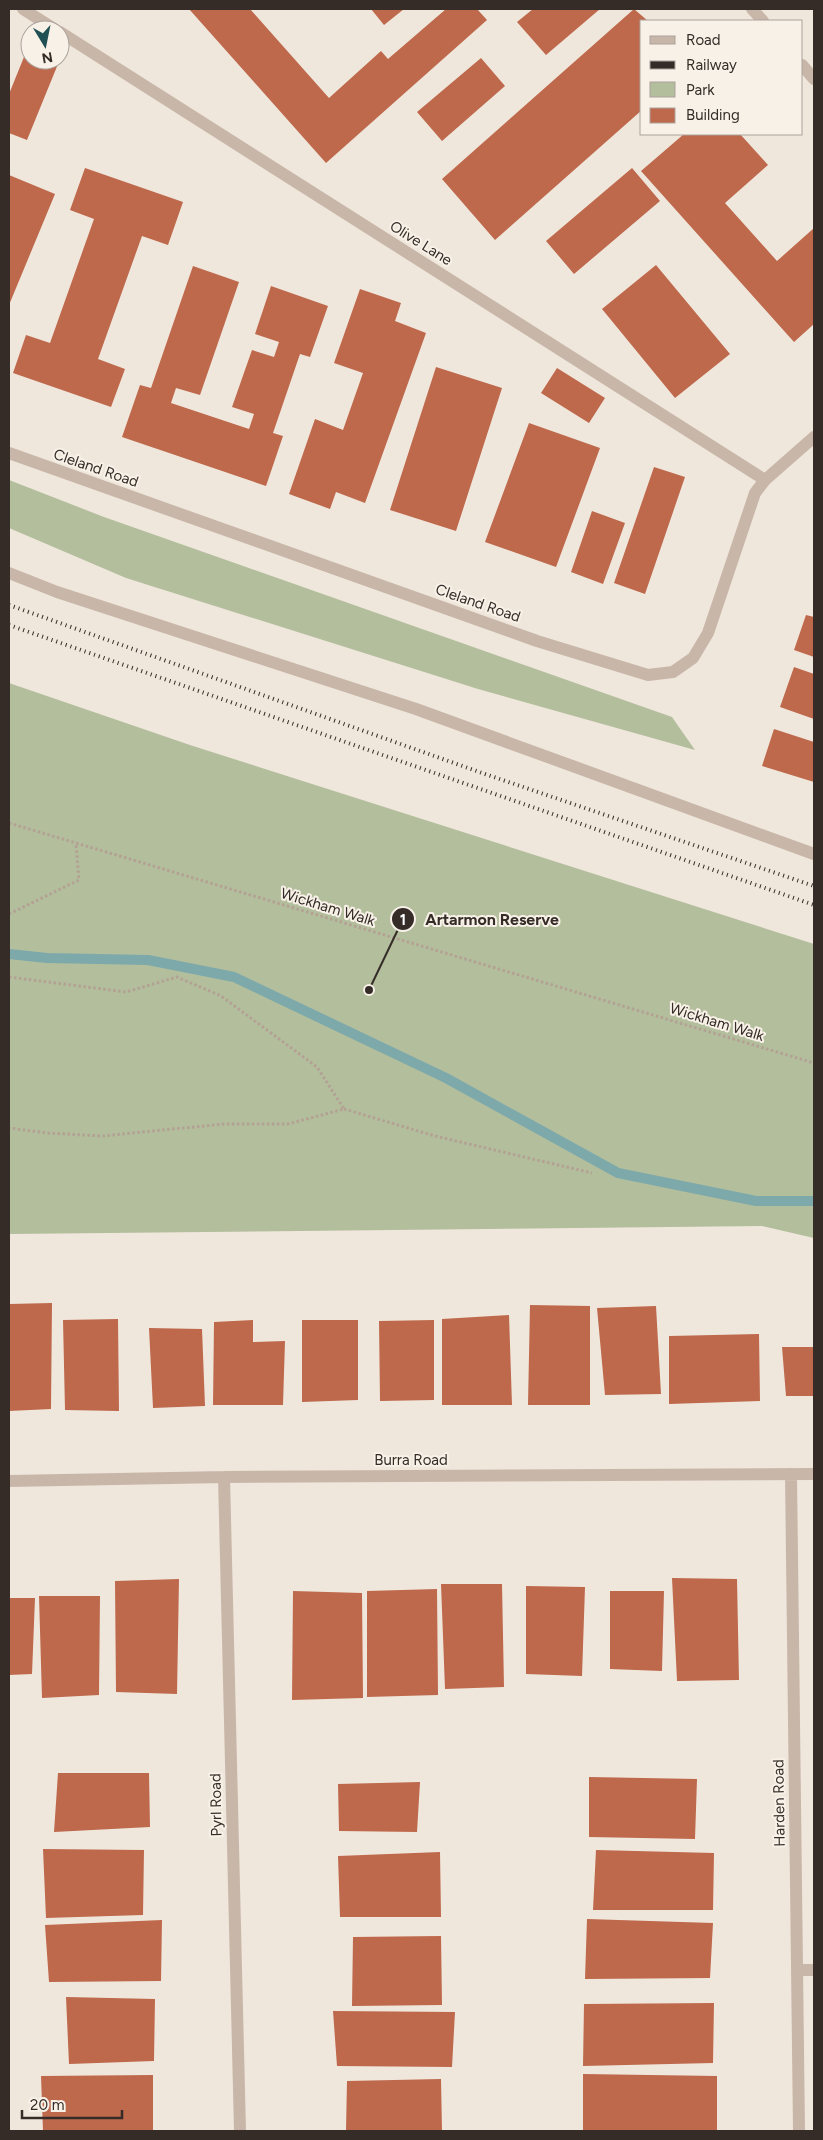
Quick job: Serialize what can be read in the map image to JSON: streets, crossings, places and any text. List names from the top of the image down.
{
  "streets": {
    "street": [
      "Olive Lane",
      "Cleland Road",
      "Burra Road",
      "Harden Road",
      "Pyrl Road"
    ],
    "path": ["Wickham Walk"]
  },
  "crossings": [
    ["Olive Lane", "Cleland Road"],
    ["Burra Road", "Harden Road"],
    ["Burra Road", "Pyrl Road"]
  ],
  "places": ["Artarmon Reserve"],
  "legend": [
    "Road",
    "Railway",
    "Park",
    "Building"
  ],
  "scale_bar": "20 m",
  "north": "bottom"
}
